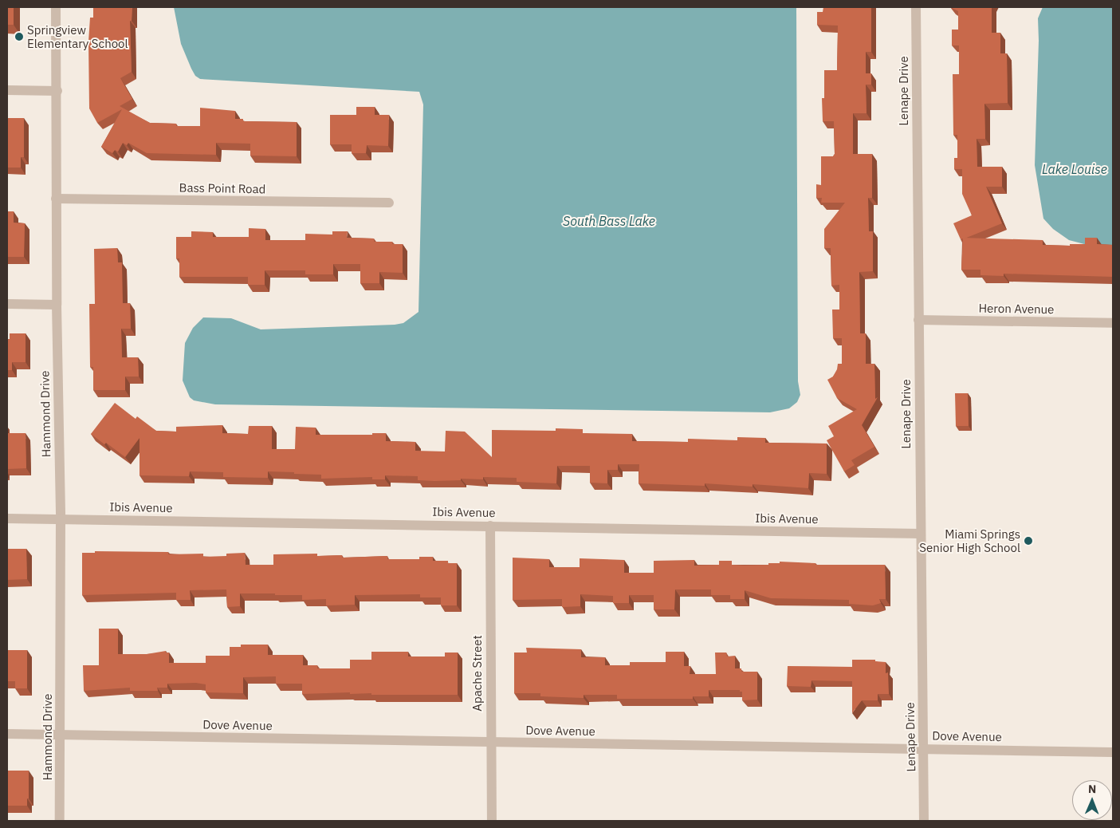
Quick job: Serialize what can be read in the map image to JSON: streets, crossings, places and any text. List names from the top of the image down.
{
  "streets": {
    "street": [
      "Lenape Drive",
      "Bass Point Road",
      "Heron Avenue",
      "Hammond Drive",
      "Ibis Avenue",
      "Apache Street",
      "Dove Avenue"
    ]
  },
  "crossings": [
    ["Lenape Drive", "Heron Avenue"],
    ["Lenape Drive", "Ibis Avenue"],
    ["Lenape Drive", "Dove Avenue"],
    ["Bass Point Road", "Hammond Drive"],
    ["Hammond Drive", "Ibis Avenue"],
    ["Hammond Drive", "Dove Avenue"],
    ["Ibis Avenue", "Apache Street"],
    ["Apache Street", "Dove Avenue"]
  ],
  "water": ["Lake Louise", "South Bass Lake"],
  "places": ["Springview Elementary School", "Miami Springs Senior High School"],
  "north": "top"
}
